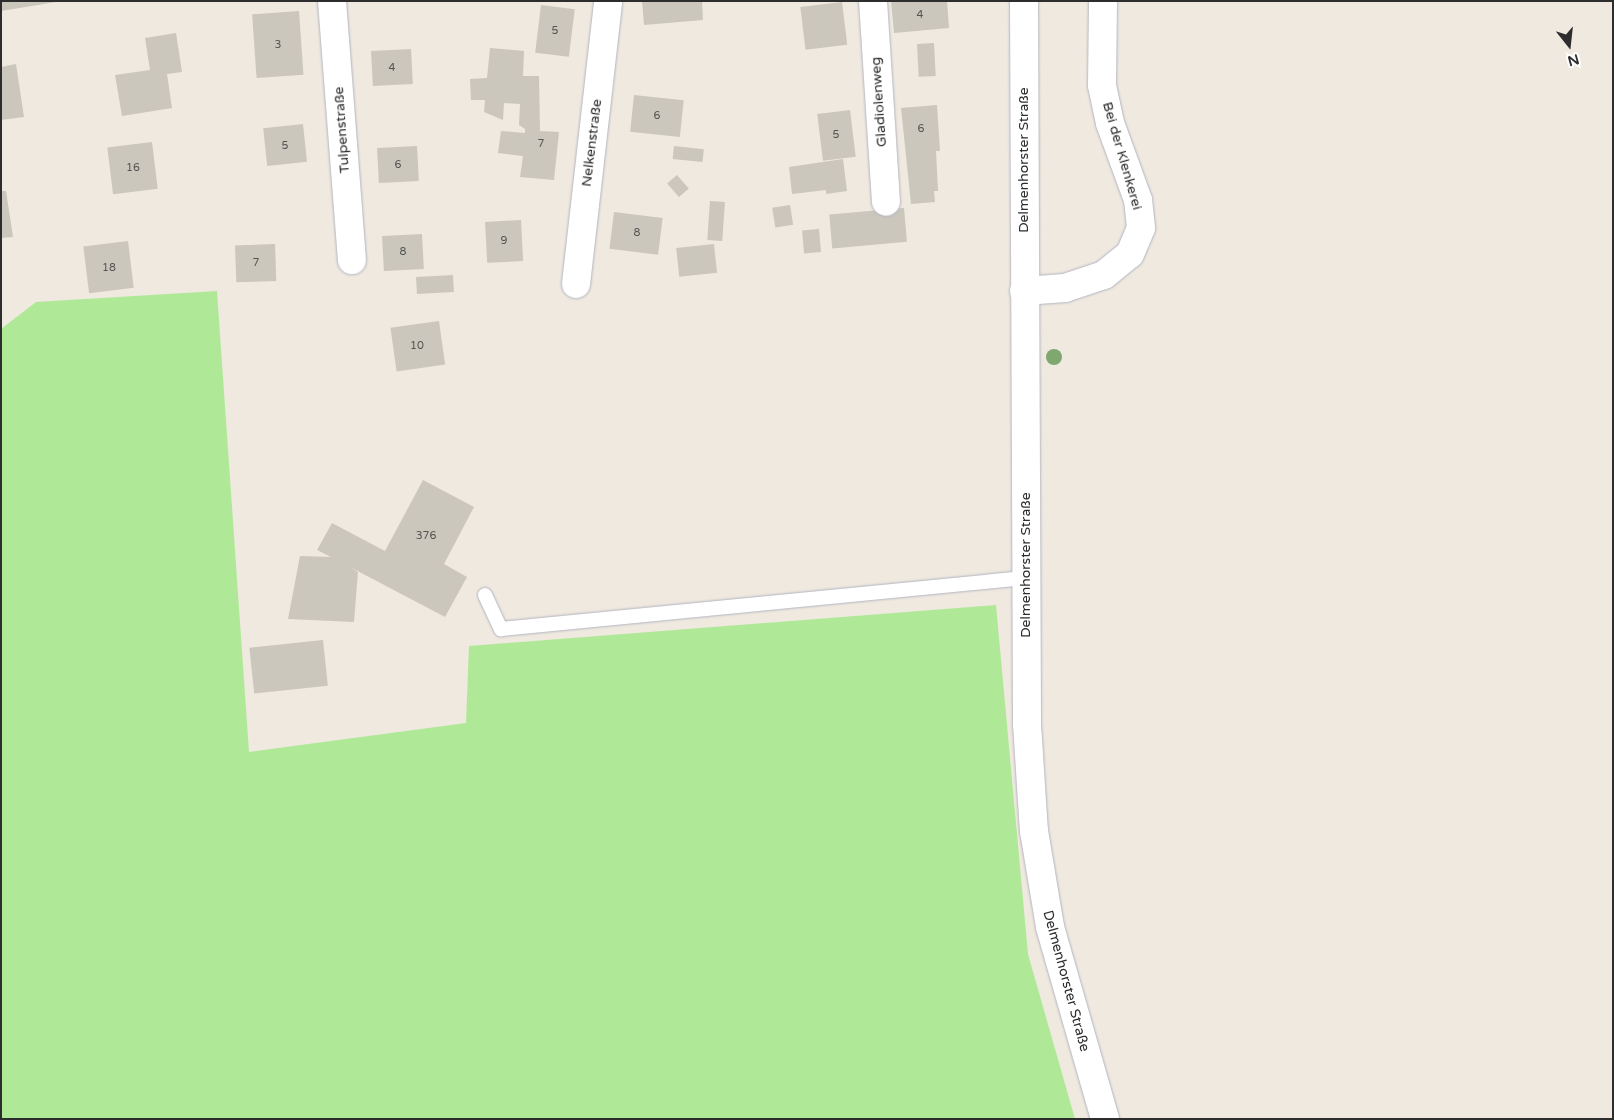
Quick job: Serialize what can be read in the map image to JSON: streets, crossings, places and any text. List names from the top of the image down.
{
  "streets": {
    "street": [
      "Gladiolenweg",
      "Tulpenstraße",
      "Nelkenstraße",
      "Bei der Klenkerei",
      "Delmenhorster Straße"
    ]
  },
  "crossings": [
    ["Bei der Klenkerei", "Delmenhorster Straße"]
  ],
  "house_numbers": [
    "4",
    "5",
    "3",
    "4",
    "6",
    "6",
    "5",
    "7",
    "5",
    "6",
    "16",
    "8",
    "9",
    "8",
    "7",
    "18",
    "10",
    "376"
  ],
  "north": "bottom"
}
